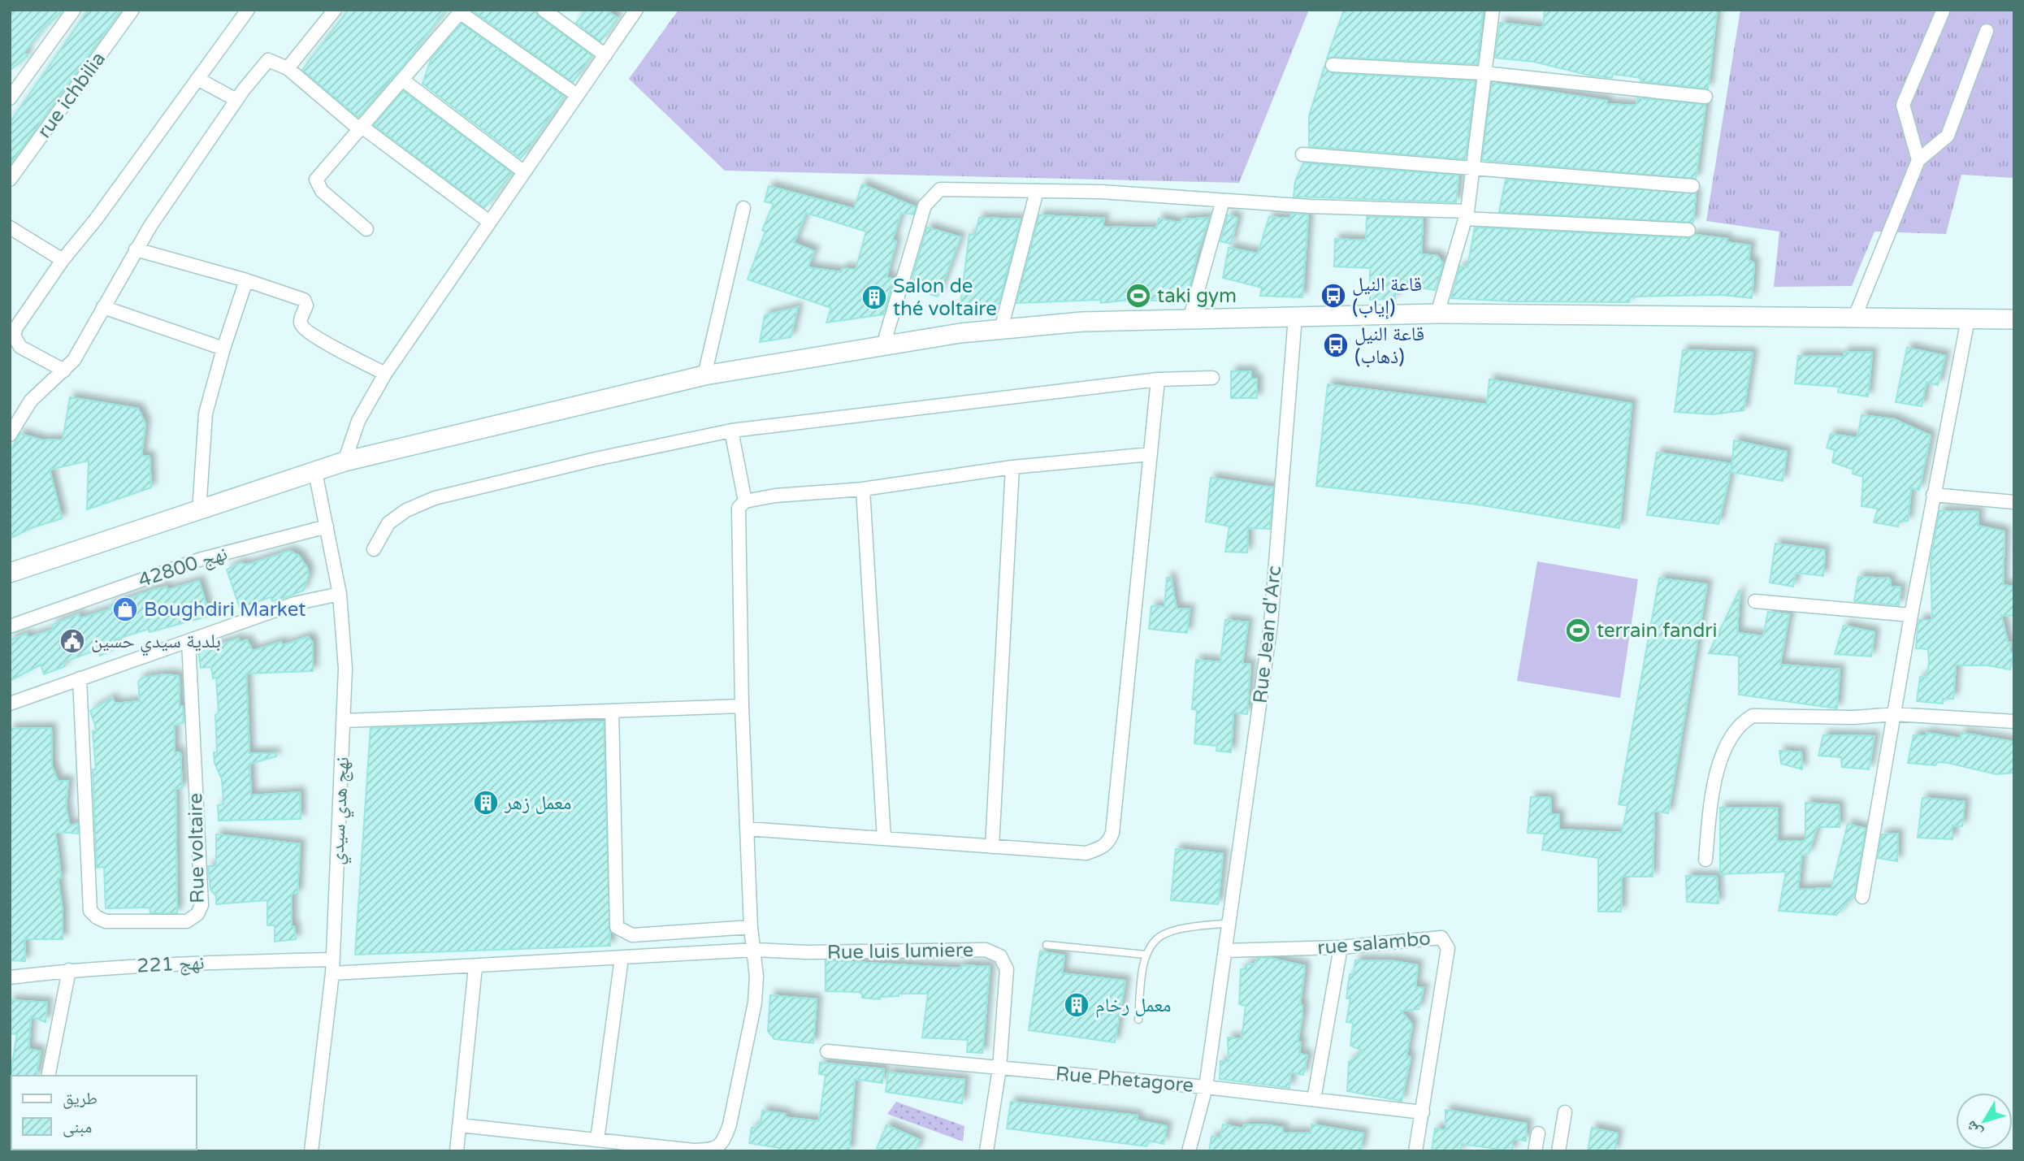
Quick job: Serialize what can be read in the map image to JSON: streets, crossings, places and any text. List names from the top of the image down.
{
  "streets": {
    "street": [
      "rue ichbilia",
      "نهج 42800",
      "Rue Jean d'Arc",
      "نهج هدي سيدي",
      "Rue voltaire",
      "rue salambo",
      "Rue luis lumiere",
      "نهج 221",
      "Rue Phetagore"
    ]
  },
  "crossings": [
    ["نهج 42800", "نهج هدي سيدي"],
    ["Rue Jean d'Arc", "rue salambo"],
    ["Rue Jean d'Arc", "Rue Phetagore"],
    ["نهج هدي سيدي", "نهج 221"],
    ["rue salambo", "Rue Phetagore"],
    ["Rue luis lumiere", "نهج 221"],
    ["Rue luis lumiere", "Rue Phetagore"]
  ],
  "places": {
    "sports": ["taki gym", "terrain fandri"],
    "bus stop": ["قاعة النيل (إياب)", "قاعة النيل (ذهاب)"],
    "building": ["Salon de thé voltaire", "معمل زهر", "معمل رخام"],
    "shop": ["Boughdiri Market"],
    "public building": ["بلدية سيدي حسين"]
  },
  "legend": ["طريق", "مبنى"],
  "north": "bottom left"
}
